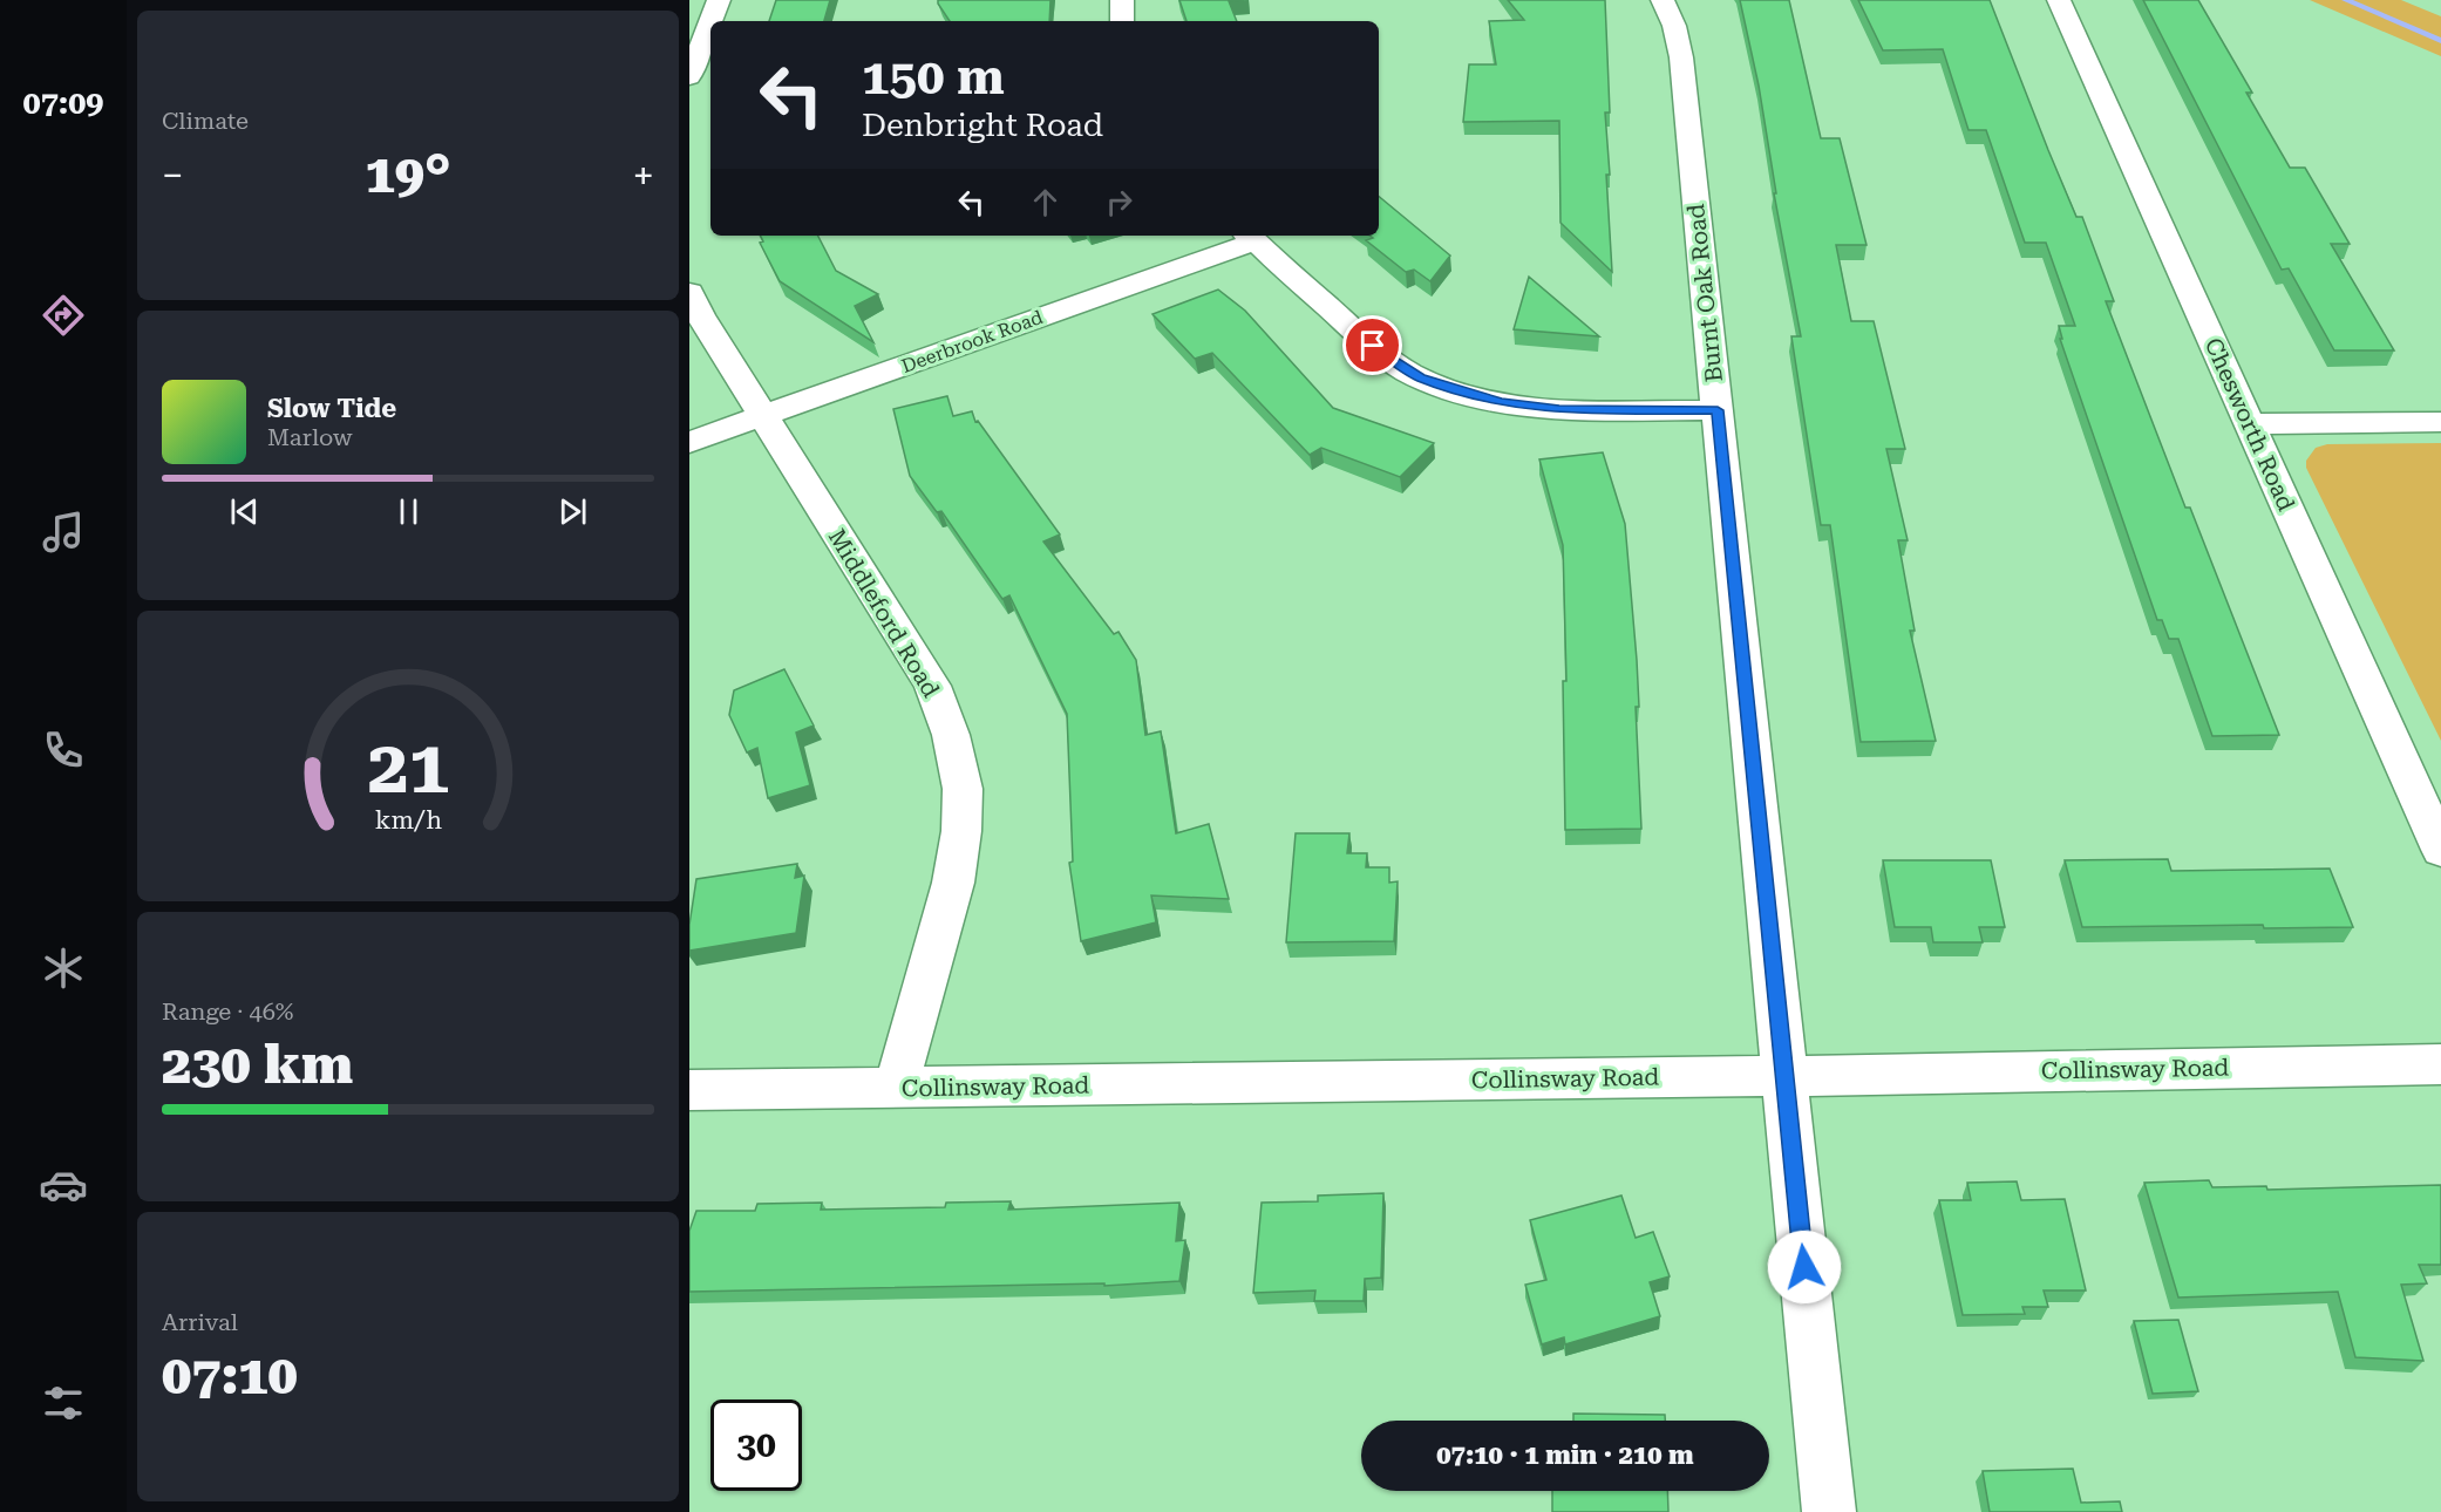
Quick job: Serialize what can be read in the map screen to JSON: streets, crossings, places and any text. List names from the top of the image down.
{
  "streets": {
    "street": [
      "Burnt Oak Road",
      "Deerbrook Road",
      "Chesworth Road",
      "Middleford Road",
      "Collinsway Road"
    ]
  },
  "crossings": [
    ["Burnt Oak Road", "Collinsway Road"],
    ["Deerbrook Road", "Middleford Road"],
    ["Middleford Road", "Collinsway Road"]
  ],
  "page": {
    "tabs": "07:09",
    "tile": [
      "Climate",
      ["Range · 46%", "230 km"],
      ["Arrival", "07:10"]
    ],
    "turn": ["150 m", "Denbright Road"],
    "heat": ["−", "19°", "+"],
    "song": ["Slow Tide", "Marlow"],
    "limit": "30",
    "trip": "07:10 · 1 min · 210 m",
    "gauge": ["21", "km/h"]
  }
}
